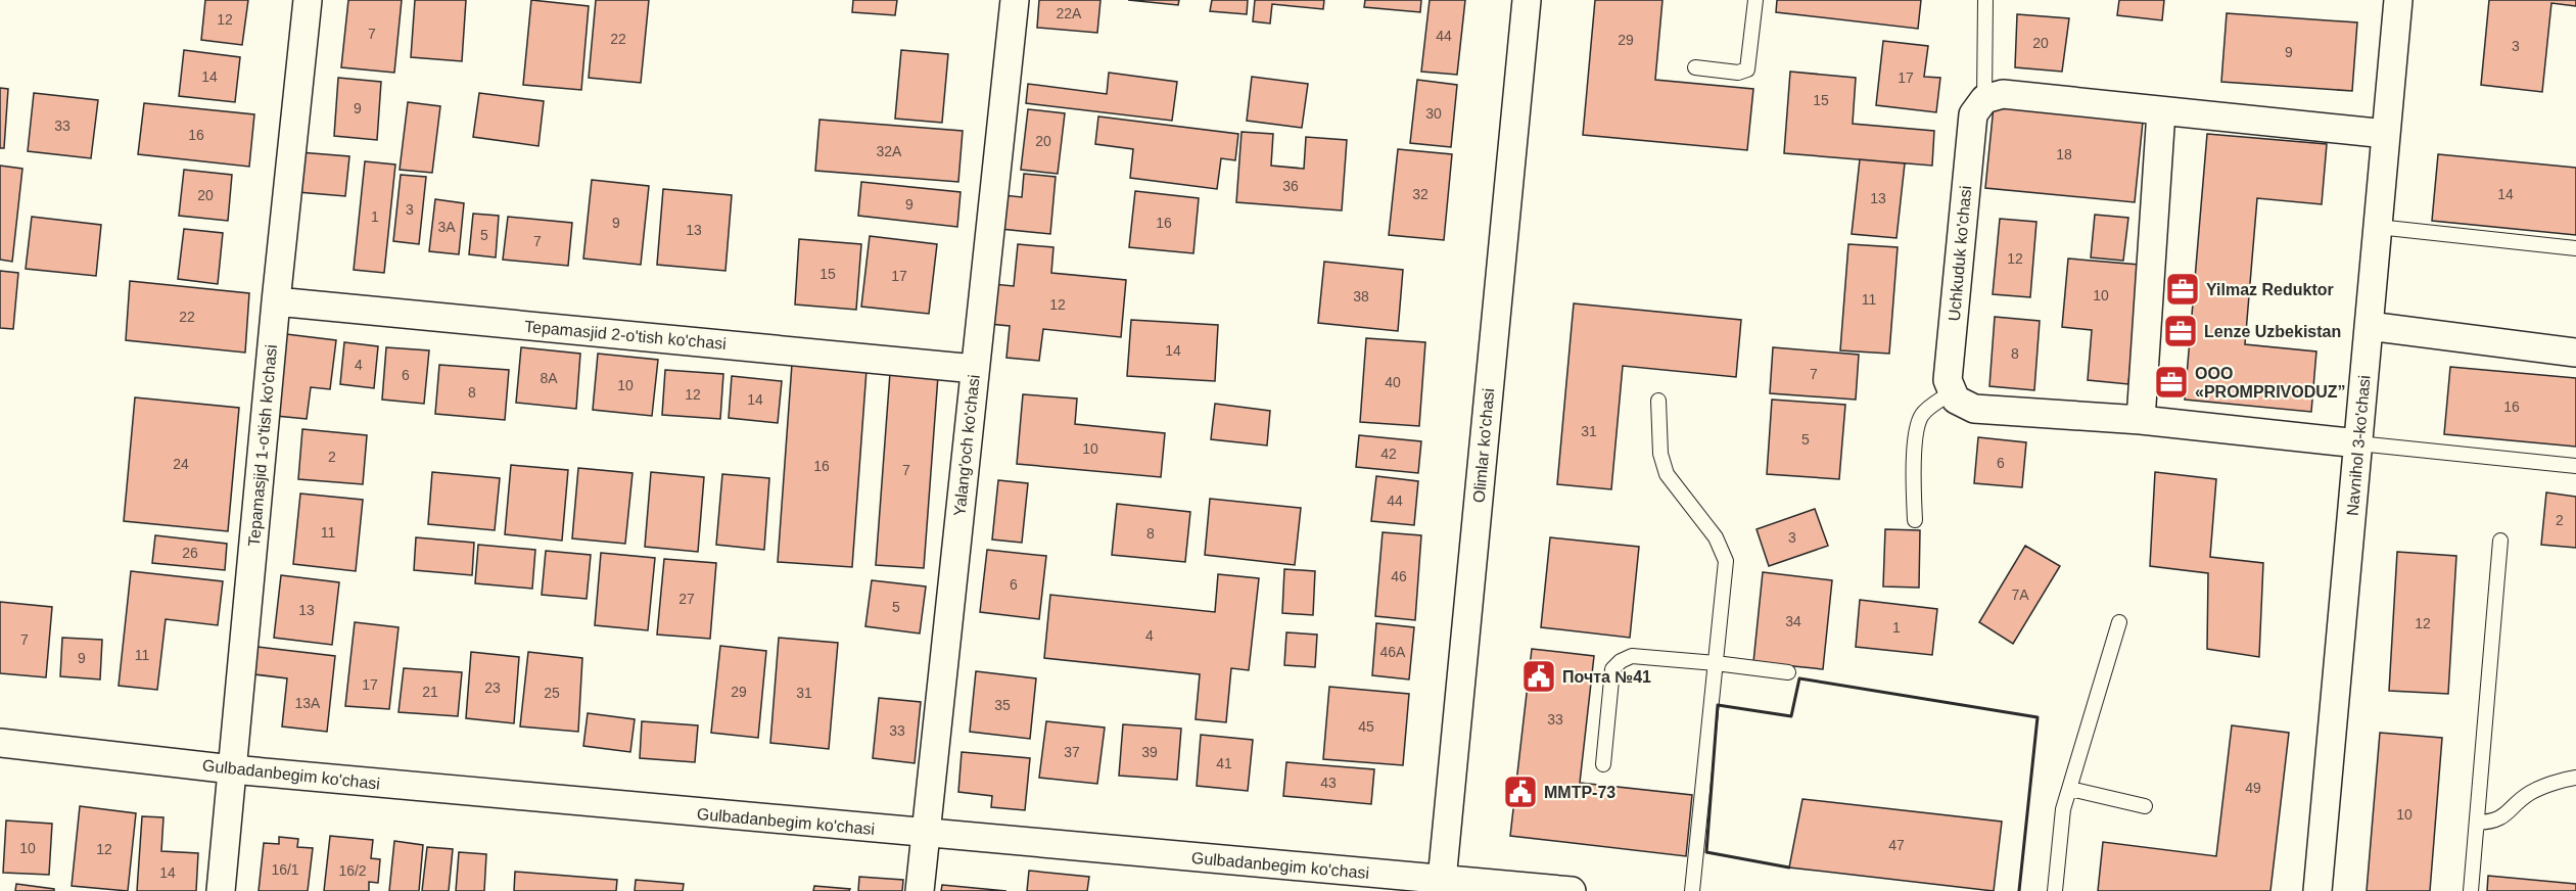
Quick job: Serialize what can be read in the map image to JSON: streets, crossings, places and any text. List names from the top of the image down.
{
  "streets": {
    "street": [
      "Uchkuduk ko'chasi",
      "Tepamasjid 2-o'tish ko'chasi",
      "Tepamasjid 1-o'tish ko'chasi",
      "Yalang'och ko'chasi",
      "Olimlar ko'chasi",
      "Navnihol 3-ko'chasi",
      "Gulbadanbegim ko'chasi"
    ]
  },
  "crossings": [
    ["Tepamasjid 2-o'tish ko'chasi", "Tepamasjid 1-o'tish ko'chasi"],
    ["Tepamasjid 2-o'tish ko'chasi", "Yalang'och ko'chasi"],
    ["Tepamasjid 1-o'tish ko'chasi", "Gulbadanbegim ko'chasi"],
    ["Yalang'och ko'chasi", "Gulbadanbegim ko'chasi"],
    ["Olimlar ko'chasi", "Gulbadanbegim ko'chasi"]
  ],
  "places": {
    "office": ["Yilmaz Reduktor", "Lenze Uzbekistan", "ООО «PROMPRIVODUZ”"],
    "public building": ["Почта №41", "MMTP-73"]
  },
  "house_numbers": [
    "22A",
    "12",
    "7",
    "44",
    "22",
    "29",
    "20",
    "3",
    "9",
    "14",
    "17",
    "15",
    "9",
    "30",
    "33",
    "16",
    "20",
    "32A",
    "18",
    "36",
    "32",
    "14",
    "20",
    "13",
    "9",
    "3",
    "1",
    "9",
    "16",
    "3A",
    "13",
    "5",
    "7",
    "12",
    "15",
    "17",
    "10",
    "38",
    "11",
    "12",
    "22",
    "14",
    "8",
    "4",
    "7",
    "6",
    "8A",
    "40",
    "10",
    "8",
    "12",
    "14",
    "16",
    "31",
    "5",
    "10",
    "42",
    "2",
    "6",
    "24",
    "16",
    "7",
    "44",
    "2",
    "11",
    "8",
    "3",
    "26",
    "46",
    "6",
    "7A",
    "27",
    "5",
    "13",
    "34",
    "12",
    "1",
    "4",
    "7",
    "46A",
    "11",
    "9",
    "17",
    "23",
    "21",
    "29",
    "25",
    "31",
    "13A",
    "35",
    "33",
    "45",
    "33",
    "37",
    "39",
    "41",
    "43",
    "49",
    "10",
    "47",
    "10",
    "12",
    "16/1",
    "16/2",
    "14"
  ]
}
